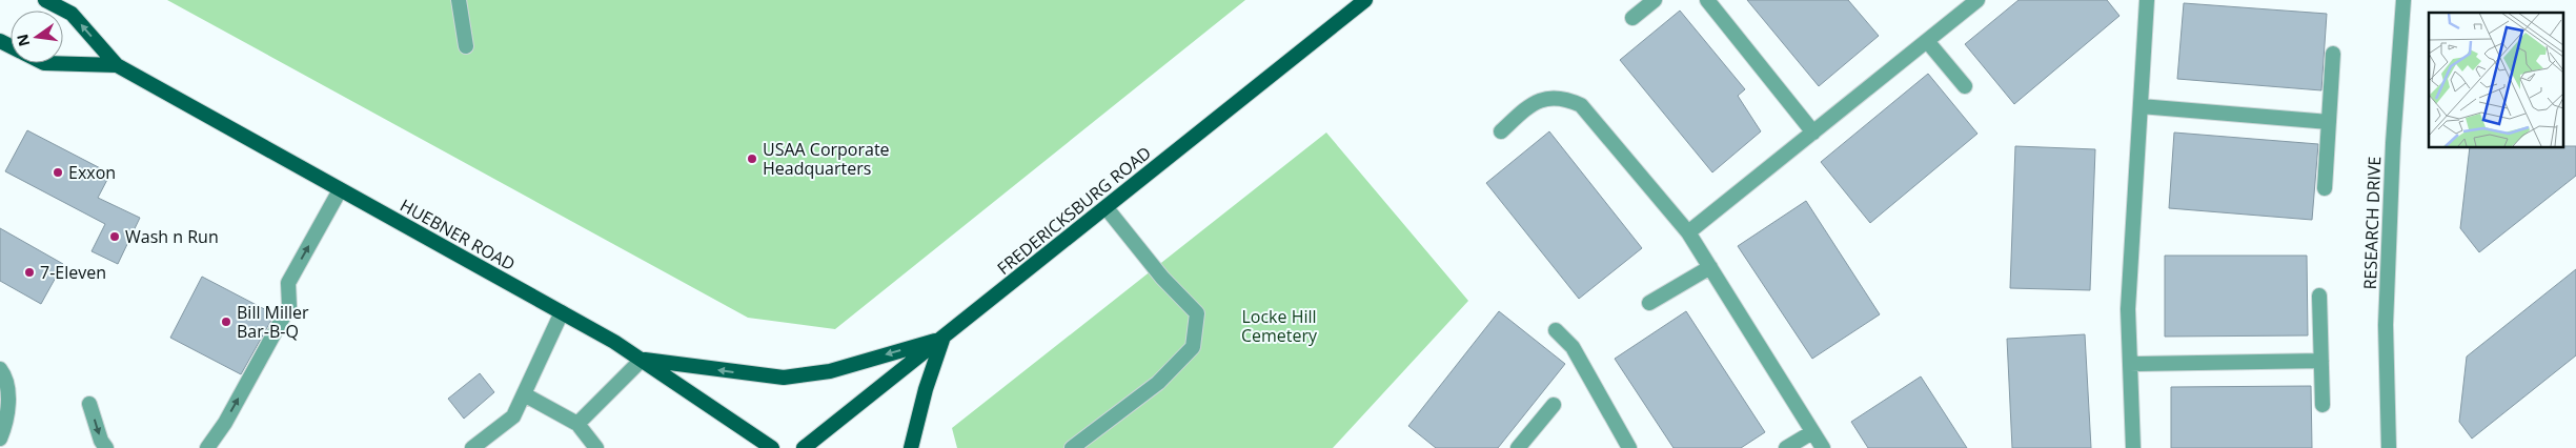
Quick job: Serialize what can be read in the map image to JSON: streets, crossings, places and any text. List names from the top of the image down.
{
  "streets": {
    "main road": ["FREDERICKSBURG ROAD", "HUEBNER ROAD"],
    "street": ["RESEARCH DRIVE"]
  },
  "parks": ["Locke Hill Cemetery"],
  "places": [
    "USAA Corporate Headquarters",
    "Exxon",
    "Wash n Run",
    "7-Eleven",
    "Bill Miller Bar-B-Q"
  ],
  "north": "left"
}
